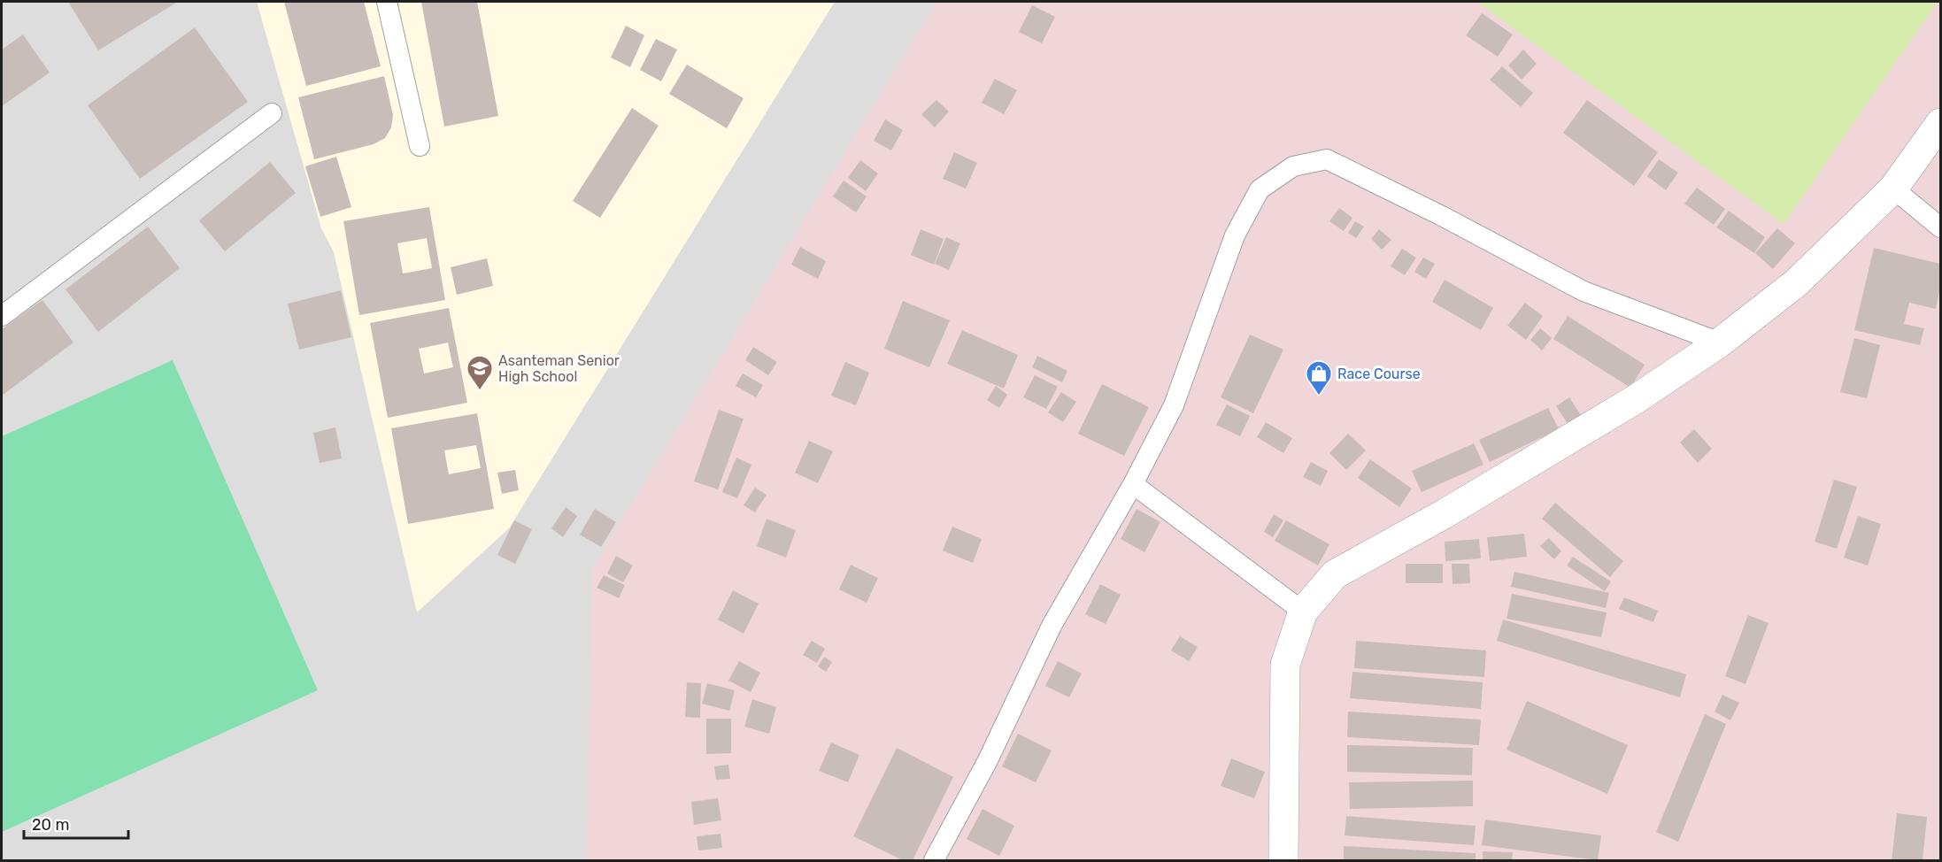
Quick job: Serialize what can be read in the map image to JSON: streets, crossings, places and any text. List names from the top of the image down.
{
  "places": {
    "school or university": ["Asanteman Senior High School"],
    "shop": ["Race Course"]
  },
  "scale_bar": "20 m"
}
